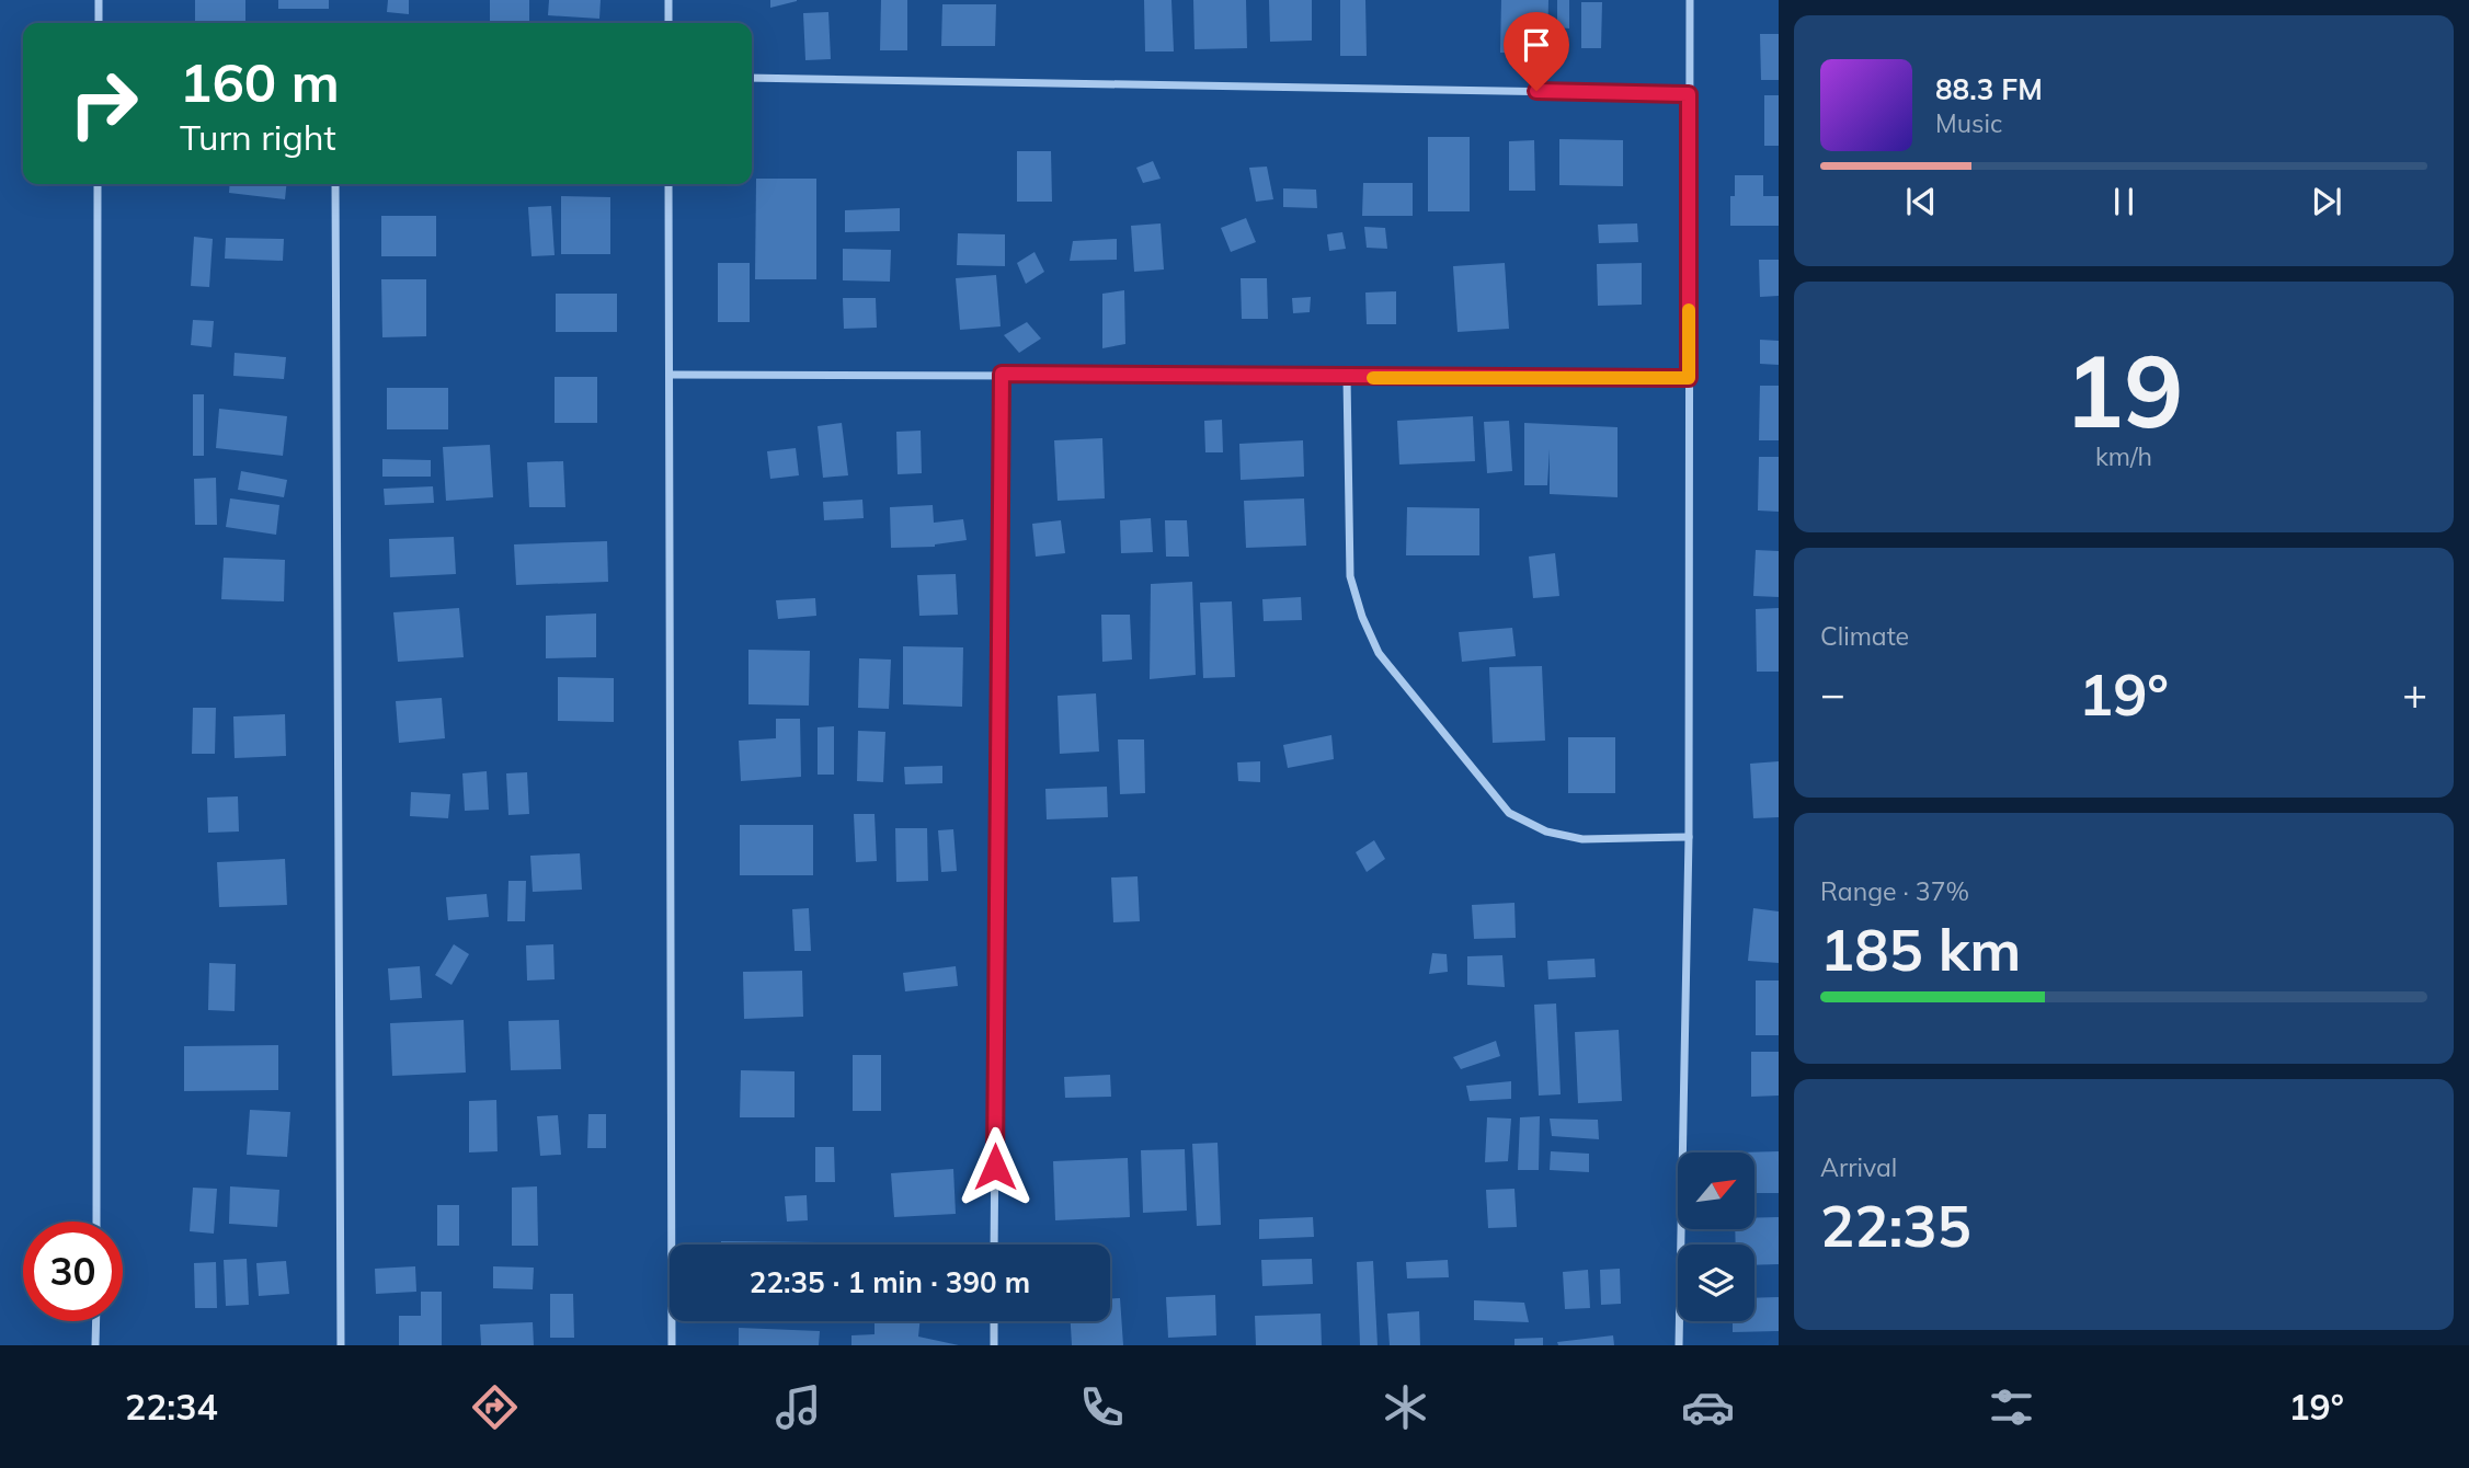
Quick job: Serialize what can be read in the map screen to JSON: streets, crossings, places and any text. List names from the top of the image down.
{
  "north": "top right",
  "page": {
    "turn": ["160 m", "Turn right"],
    "song": ["88.3 FM", "Music"],
    "tile": [
      ["19", "km/h"],
      "Climate",
      ["Range · 37%", "185 km"],
      ["Arrival", "22:35"]
    ],
    "heat": ["−", "19°", "+"],
    "limit": "30",
    "trip": "22:35 · 1 min · 390 m",
    "tabs": ["22:34", "19°"]
  }
}
